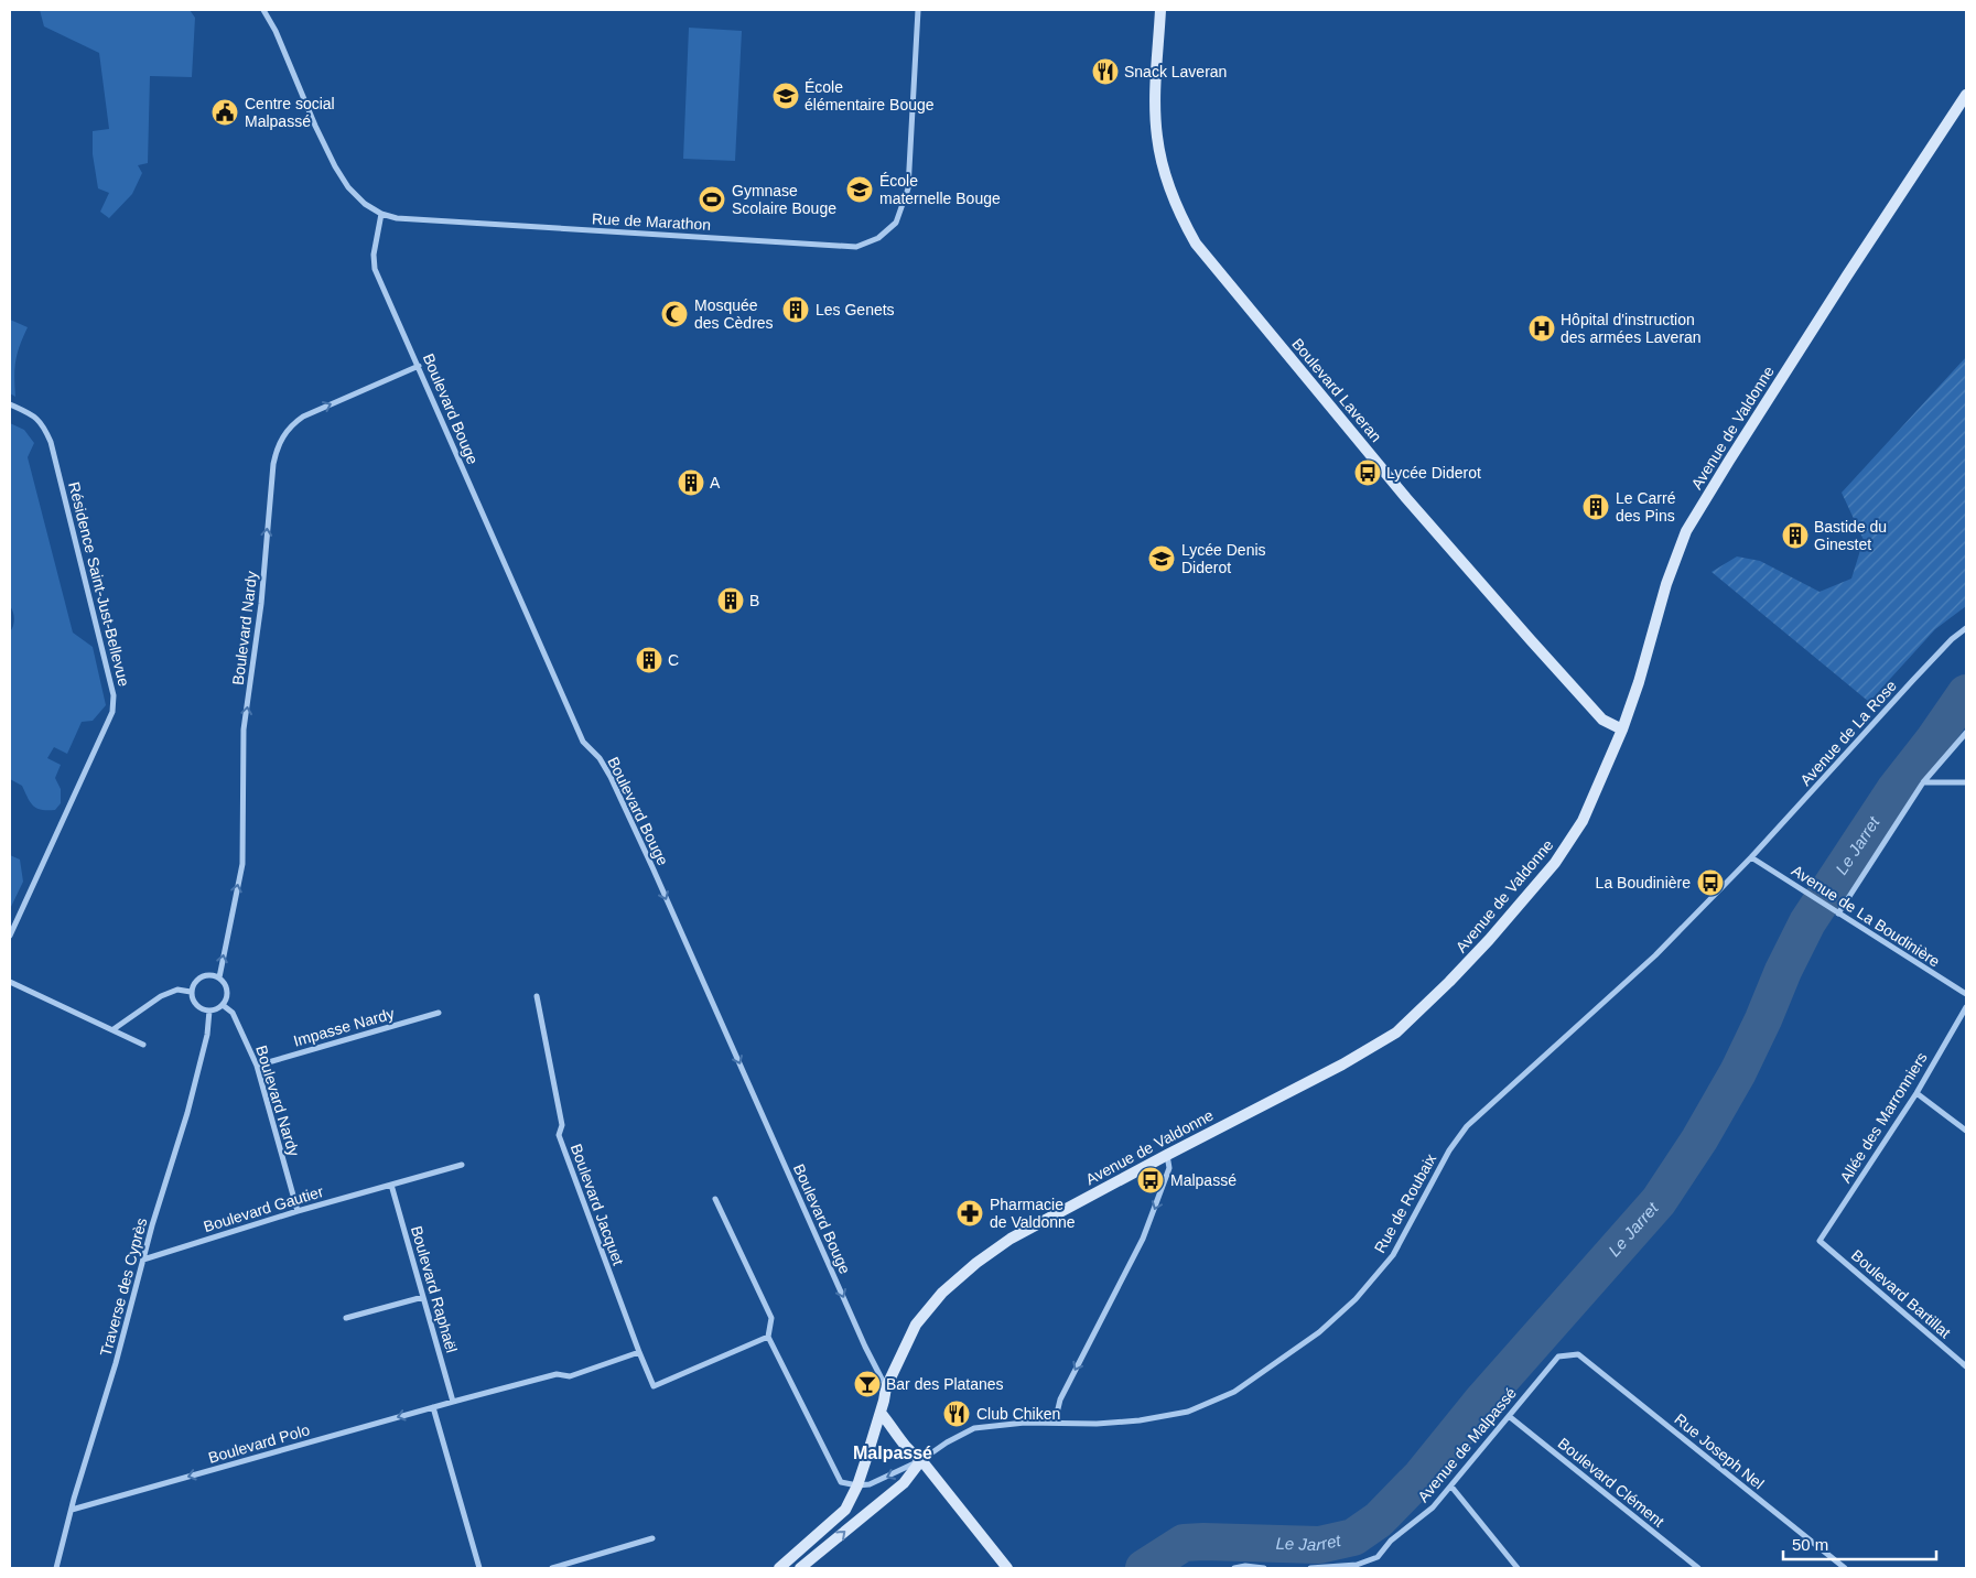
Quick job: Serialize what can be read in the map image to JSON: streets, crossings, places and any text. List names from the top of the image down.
{
  "streets": {
    "street": [
      "Rue de Marathon",
      "Boulevard Laveran",
      "Boulevard Bouge",
      "Avenue de Valdonne",
      "Résidence Saint-Just-Bellevue",
      "Boulevard Nardy",
      "Avenue de La Rose",
      "Avenue de La Boudinière",
      "Impasse Nardy",
      "Allée des Marronniers",
      "Rue de Roubaix",
      "Boulevard Jacquet",
      "Boulevard Gautier",
      "Traverse des Cyprès",
      "Boulevard Raphaël",
      "Boulevard Bartillat",
      "Boulevard Polo",
      "Avenue de Malpassé",
      "Rue Joseph Nel",
      "Boulevard Clément"
    ]
  },
  "crossings": [
    ["Rue de Marathon", "Boulevard Bouge"],
    ["Boulevard Laveran", "Avenue de Valdonne"],
    ["Boulevard Bouge", "Avenue de Valdonne"],
    ["Boulevard Bouge", "Boulevard Nardy"],
    ["Avenue de Valdonne", "Rue de Roubaix"],
    ["Boulevard Nardy", "Impasse Nardy"],
    ["Boulevard Nardy", "Boulevard Gautier"],
    ["Boulevard Nardy", "Traverse des Cyprès"],
    ["Avenue de La Rose", "Avenue de La Boudinière"],
    ["Avenue de La Rose", "Rue de Roubaix"],
    ["Avenue de La Boudinière", "Rue de Roubaix"],
    ["Allée des Marronniers", "Boulevard Bartillat"],
    ["Boulevard Jacquet", "Boulevard Polo"],
    ["Boulevard Gautier", "Traverse des Cyprès"],
    ["Boulevard Gautier", "Boulevard Raphaël"],
    ["Traverse des Cyprès", "Boulevard Polo"],
    ["Boulevard Raphaël", "Boulevard Polo"],
    ["Avenue de Malpassé", "Rue Joseph Nel"],
    ["Avenue de Malpassé", "Boulevard Clément"]
  ],
  "one_way": ["Boulevard Bouge", "Boulevard Nardy", "Boulevard Polo"],
  "districts": ["Malpassé"],
  "water": ["Le Jarret"],
  "places": {
    "restaurant": ["Snack Laveran", "Club Chiken"],
    "school or university": ["École élémentaire Bouge", "École maternelle Bouge", "Lycée Denis Diderot"],
    "public building": ["Centre social Malpassé"],
    "sports": ["Gymnase Scolaire Bouge"],
    "building": [
      "Les Genets",
      "A",
      "Le Carré des Pins",
      "Bastide du Ginestet",
      "B",
      "C"
    ],
    "mosque": ["Mosquée des Cèdres"],
    "hospital": ["Hôpital d'instruction des armées Laveran"],
    "bus stop": ["Lycée Diderot", "La Boudinière", "Malpassé"],
    "pharmacy": ["Pharmacie de Valdonne"],
    "bar": ["Bar des Platanes"]
  },
  "scale_bar": "50 m"
}
